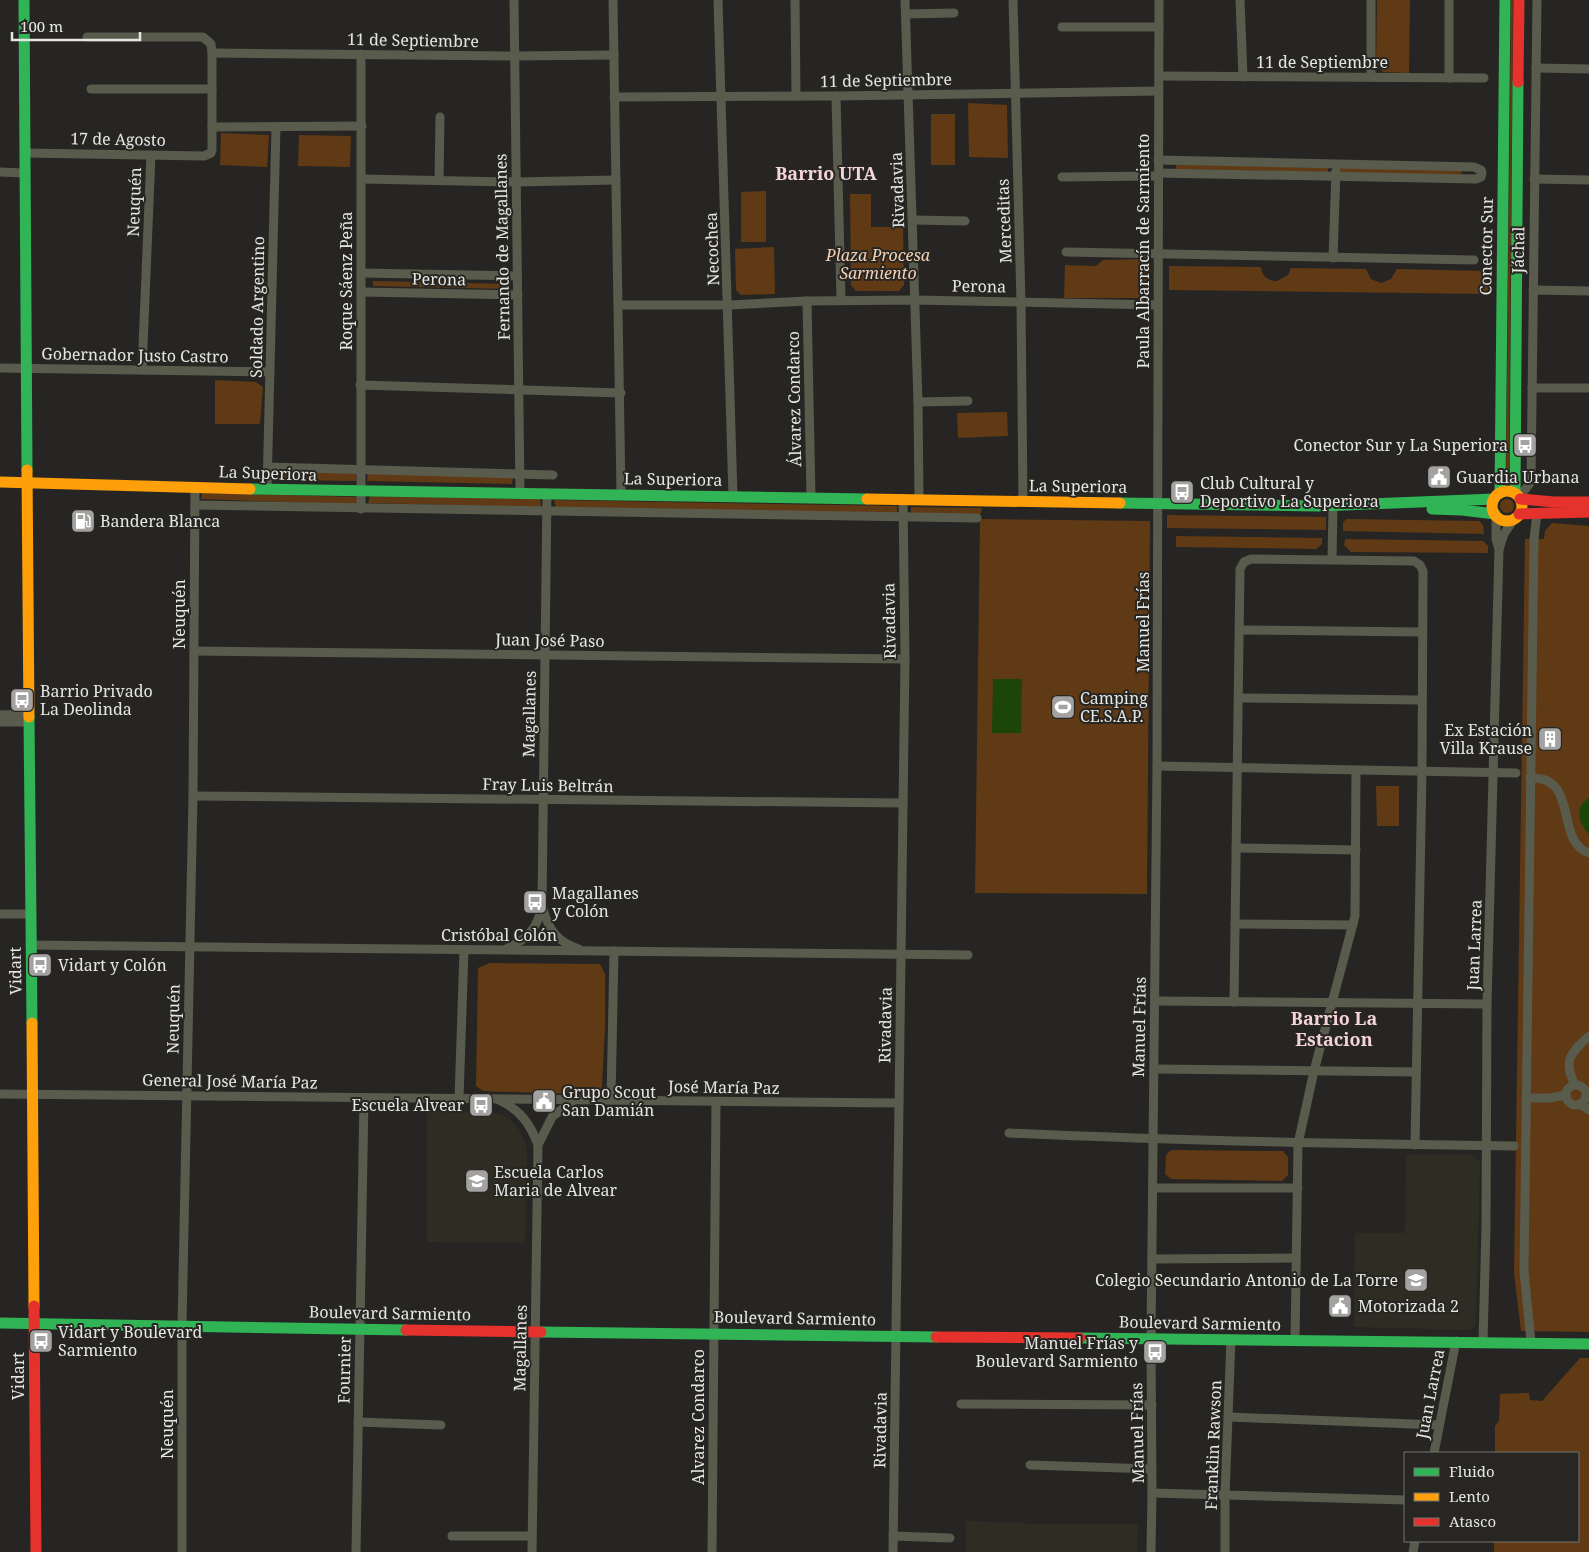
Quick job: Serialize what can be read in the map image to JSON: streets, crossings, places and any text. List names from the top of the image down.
{
  "streets": {
    "street": [
      "11 de Septiembre",
      "17 de Agosto",
      "Rivadavia",
      "Neuquén",
      "Merceditas",
      "Conector Sur",
      "Fernando de Magallanes",
      "Necochea",
      "Jáchal",
      "Paula Albarracín de Sarmiento",
      "Perona",
      "Roque Sáenz Peña",
      "Soldado Argentino",
      "Gobernador Justo Castro",
      "Álvarez Condarco",
      "La Superiora",
      "Manuel Frías",
      "Juan José Paso",
      "Magallanes",
      "Fray Luis Beltrán",
      "Cristóbal Colón",
      "Juan Larrea",
      "Vidart",
      "General José María Paz",
      "José María Paz",
      "Boulevard Sarmiento",
      "Fournier",
      "Alvarez Condarco",
      "Franklin Rawson"
    ]
  },
  "crossings": [
    ["11 de Septiembre", "Rivadavia"],
    ["11 de Septiembre", "Merceditas"],
    ["11 de Septiembre", "Fernando de Magallanes"],
    ["11 de Septiembre", "Necochea"],
    ["11 de Septiembre", "Paula Albarracín de Sarmiento"],
    ["11 de Septiembre", "Roque Sáenz Peña"],
    ["17 de Agosto", "Neuquén"],
    ["17 de Agosto", "Vidart"],
    ["Rivadavia", "Perona"],
    ["Rivadavia", "La Superiora"],
    ["Rivadavia", "Juan José Paso"],
    ["Rivadavia", "Fray Luis Beltrán"],
    ["Rivadavia", "Cristóbal Colón"],
    ["Rivadavia", "José María Paz"],
    ["Rivadavia", "Boulevard Sarmiento"],
    ["Neuquén", "Gobernador Justo Castro"],
    ["Neuquén", "La Superiora"],
    ["Neuquén", "Juan José Paso"],
    ["Neuquén", "Fray Luis Beltrán"],
    ["Neuquén", "Cristóbal Colón"],
    ["Neuquén", "General José María Paz"],
    ["Neuquén", "Boulevard Sarmiento"],
    ["Merceditas", "Perona"],
    ["Merceditas", "La Superiora"],
    ["Conector Sur", "Jáchal"],
    ["Conector Sur", "La Superiora"],
    ["Conector Sur", "Juan Larrea"],
    ["Fernando de Magallanes", "Perona"],
    ["Fernando de Magallanes", "La Superiora"],
    ["Necochea", "Perona"],
    ["Necochea", "La Superiora"],
    ["Jáchal", "La Superiora"],
    ["Jáchal", "Juan Larrea"],
    ["Paula Albarracín de Sarmiento", "Perona"],
    ["Paula Albarracín de Sarmiento", "La Superiora"],
    ["Paula Albarracín de Sarmiento", "Manuel Frías"],
    ["Perona", "Roque Sáenz Peña"],
    ["Perona", "Álvarez Condarco"],
    ["Roque Sáenz Peña", "La Superiora"],
    ["Soldado Argentino", "Gobernador Justo Castro"],
    ["Soldado Argentino", "La Superiora"],
    ["Gobernador Justo Castro", "Vidart"],
    ["Álvarez Condarco", "La Superiora"],
    ["La Superiora", "Manuel Frías"],
    ["La Superiora", "Magallanes"],
    ["La Superiora", "Juan Larrea"],
    ["La Superiora", "Vidart"],
    ["Manuel Frías", "Boulevard Sarmiento"],
    ["Juan José Paso", "Magallanes"],
    ["Magallanes", "Fray Luis Beltrán"],
    ["Magallanes", "Cristóbal Colón"],
    ["Magallanes", "Boulevard Sarmiento"],
    ["Cristóbal Colón", "Vidart"],
    ["Juan Larrea", "Boulevard Sarmiento"],
    ["Vidart", "General José María Paz"],
    ["Vidart", "Boulevard Sarmiento"],
    ["General José María Paz", "José María Paz"],
    ["General José María Paz", "Fournier"],
    ["José María Paz", "Alvarez Condarco"],
    ["Boulevard Sarmiento", "Fournier"],
    ["Boulevard Sarmiento", "Alvarez Condarco"],
    ["Boulevard Sarmiento", "Franklin Rawson"]
  ],
  "districts": ["Barrio UTA", "Barrio La Estacion"],
  "parks": ["Plaza Procesa Sarmiento"],
  "places": {
    "bus stop": [
      "Conector Sur y La Superiora",
      "Club Cultural y Deportivo La Superiora",
      "Barrio Privado La Deolinda",
      "Magallanes y Colón",
      "Vidart y Colón",
      "Escuela Alvear",
      "Vidart y Boulevard Sarmiento",
      "Manuel Frías y Boulevard Sarmiento"
    ],
    "public building": ["Guardia Urbana", "Grupo Scout San Damián", "Motorizada 2"],
    "fuel station": ["Bandera Blanca"],
    "sports": ["Camping CE.S.A.P."],
    "building": ["Ex Estación Villa Krause"],
    "school or university": ["Escuela Carlos Maria de Alvear", "Colegio Secundario Antonio de La Torre"]
  },
  "legend": ["Fluido", "Lento", "Atasco"],
  "scale_bar": "100 m"
}
